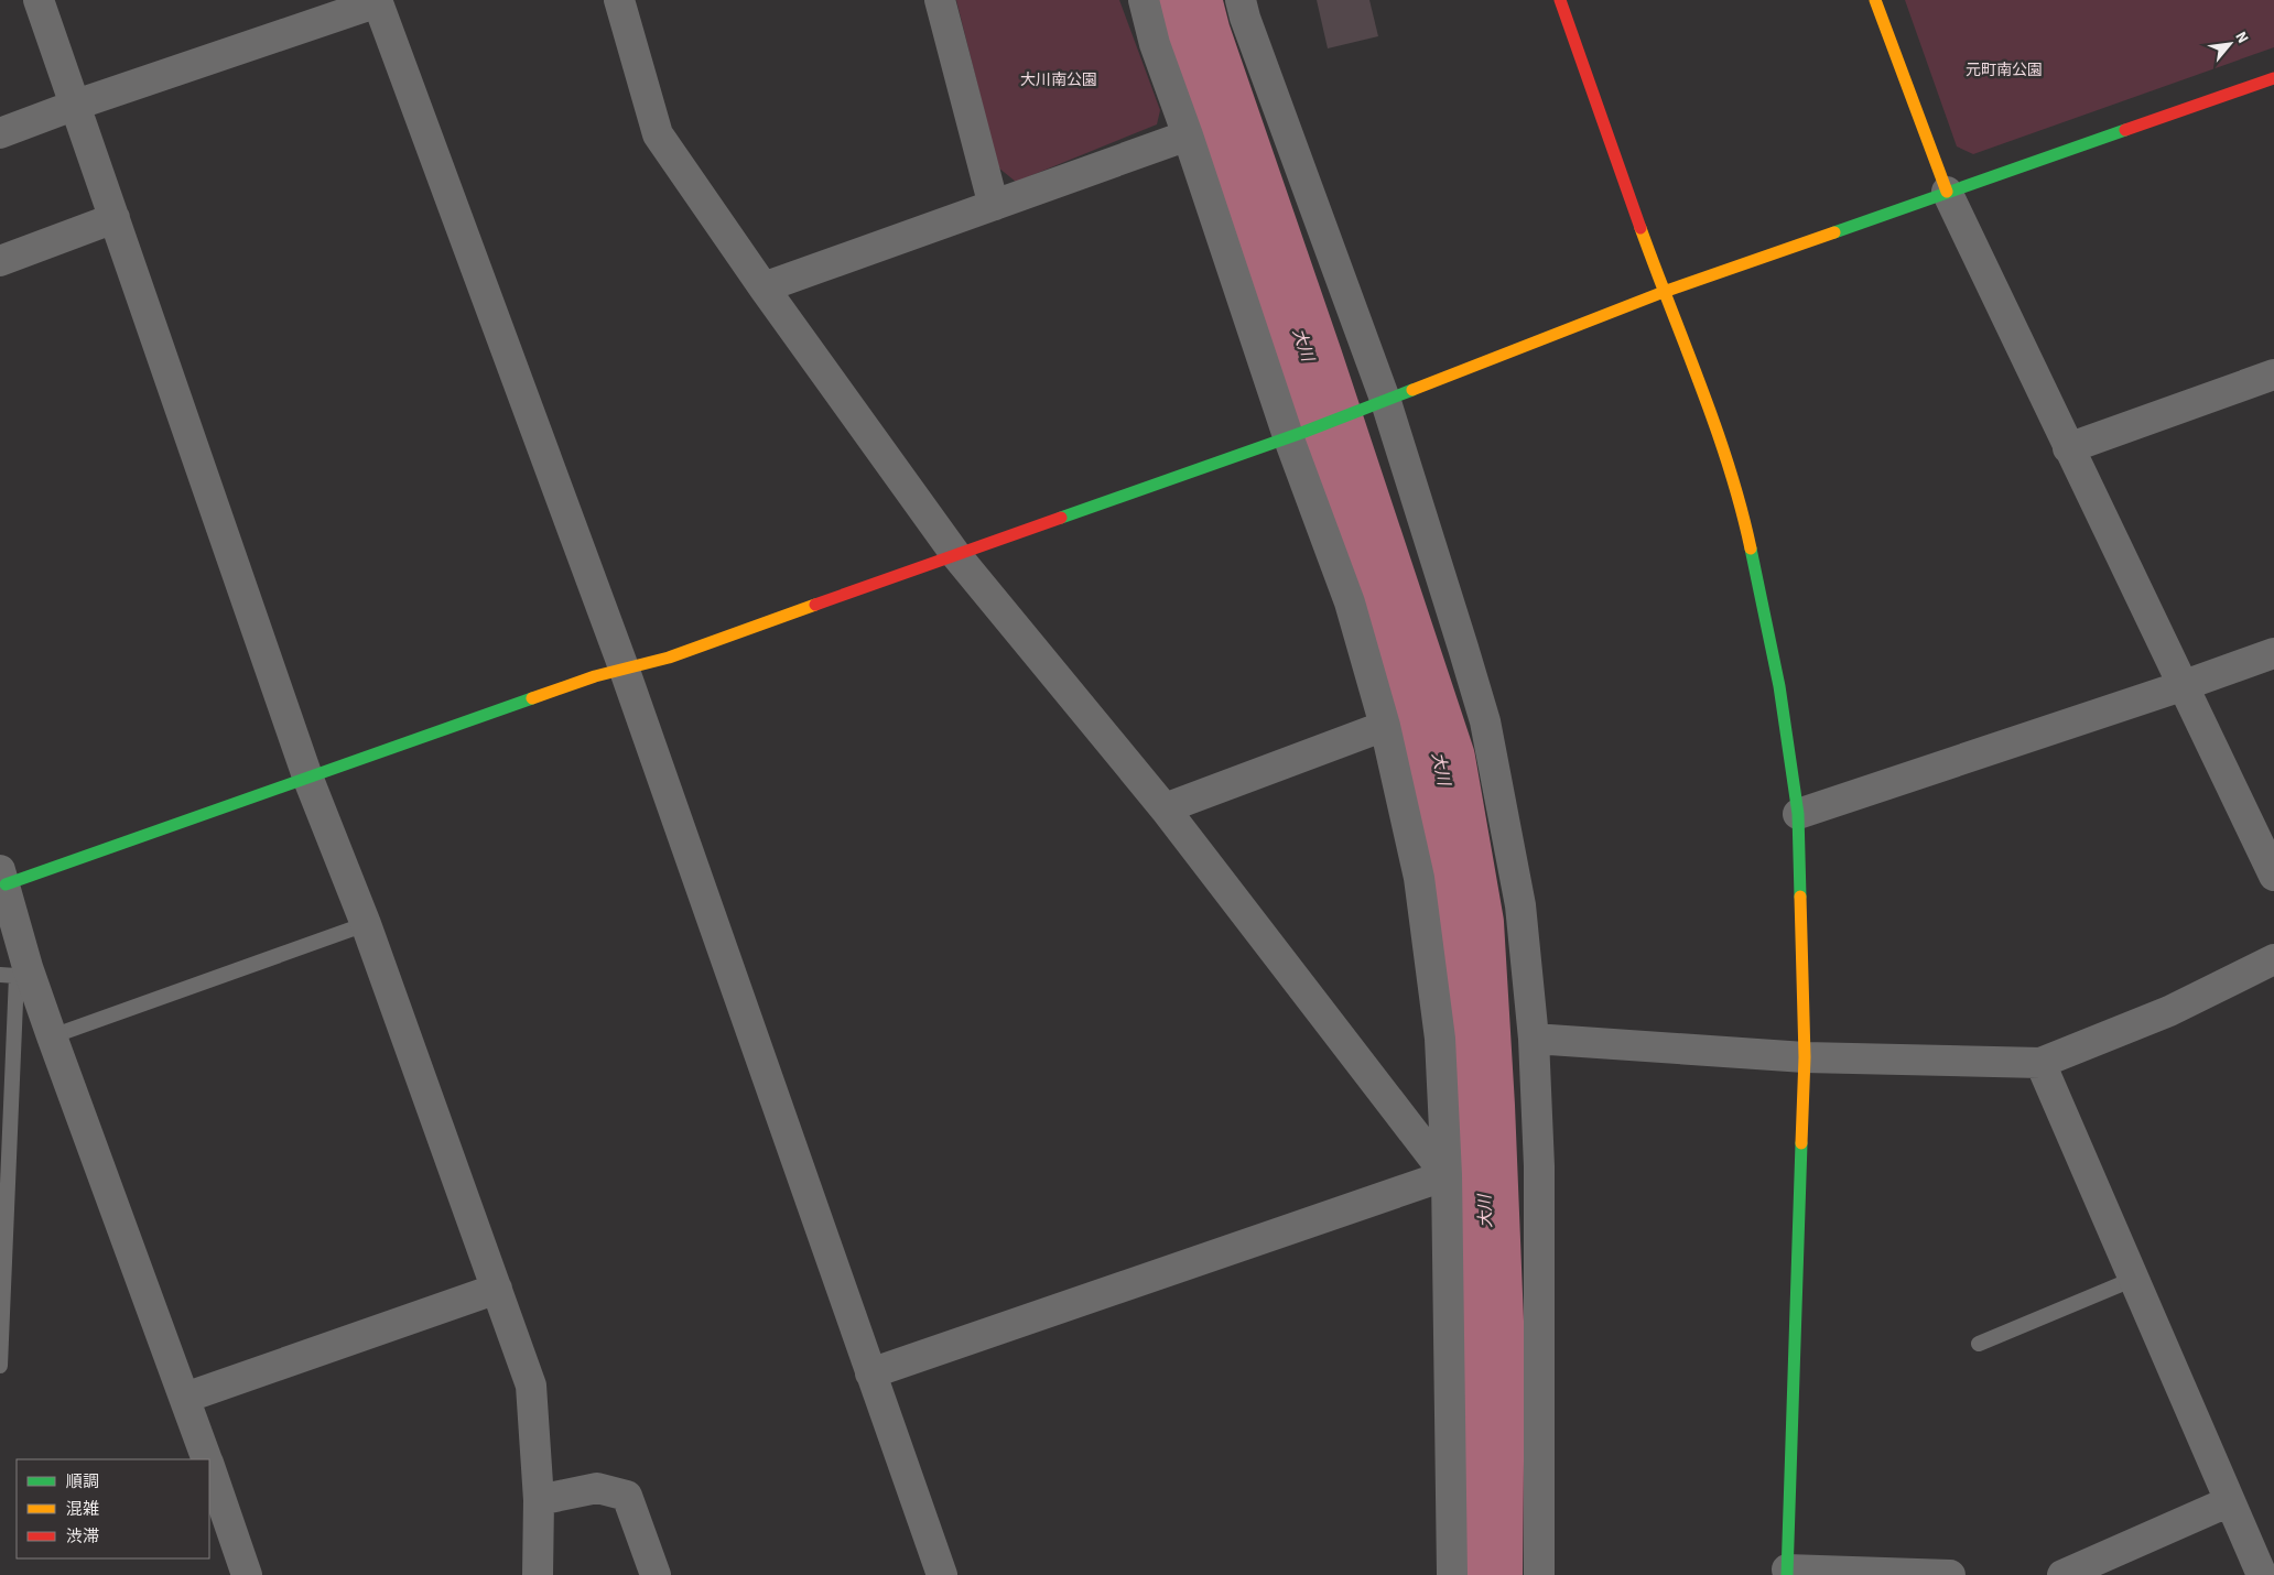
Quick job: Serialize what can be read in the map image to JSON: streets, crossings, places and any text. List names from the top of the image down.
{
  "water": ["大川"],
  "parks": ["元町南公園", "大川南公園"],
  "legend": ["順調", "混雑", "渋滞"],
  "north": "top right"
}
